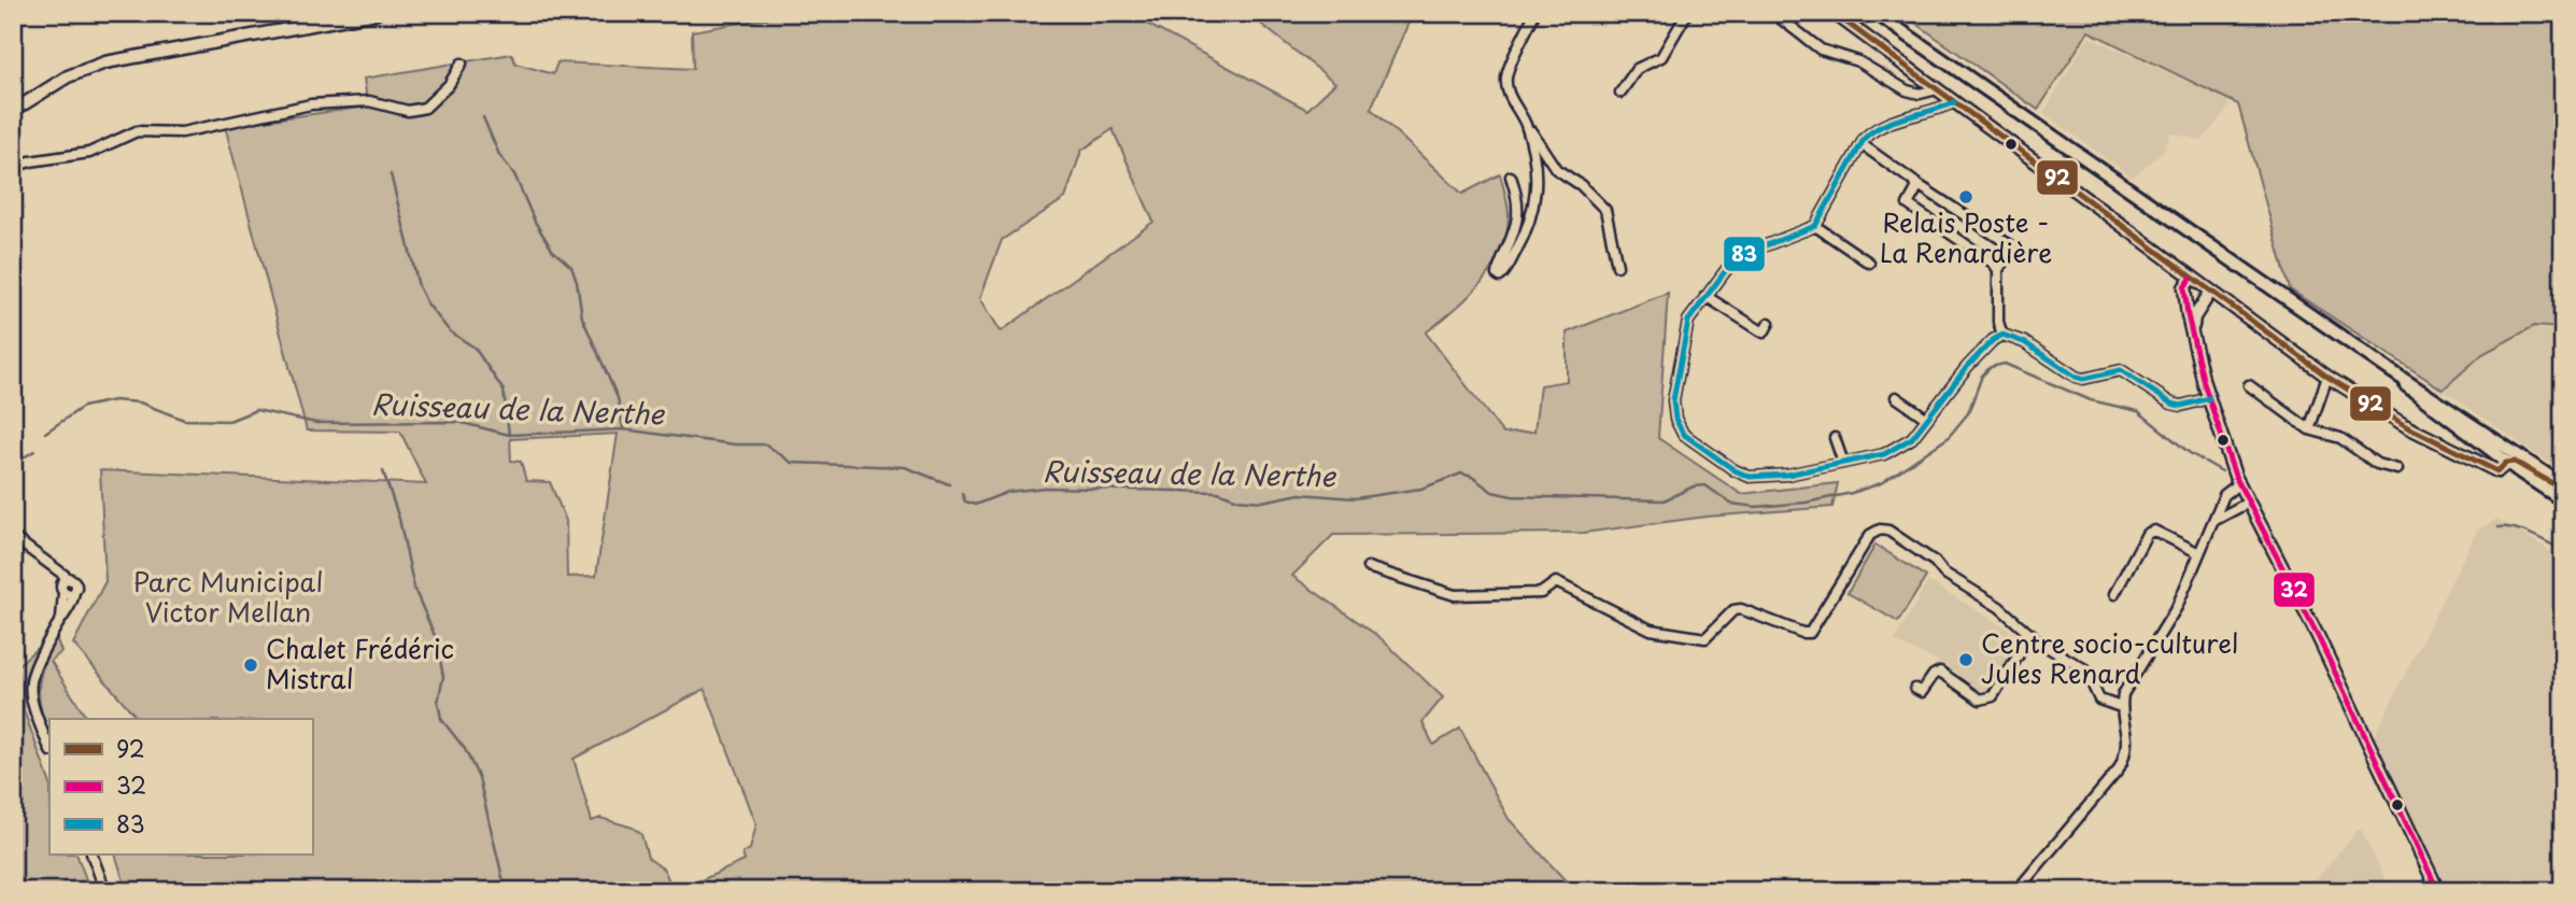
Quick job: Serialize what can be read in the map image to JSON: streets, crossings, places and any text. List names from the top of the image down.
{
  "water": ["Ruisseau de la Nerthe"],
  "parks": ["Parc Municipal Victor Mellan"],
  "places": ["Relais Poste - La Renardière", "Centre socio-culturel Jules Renard", "Chalet Frédéric Mistral"],
  "lines": ["transit line 92", "transit line 83", "transit line 32"],
  "legend": ["92", "32", "83"]
}
